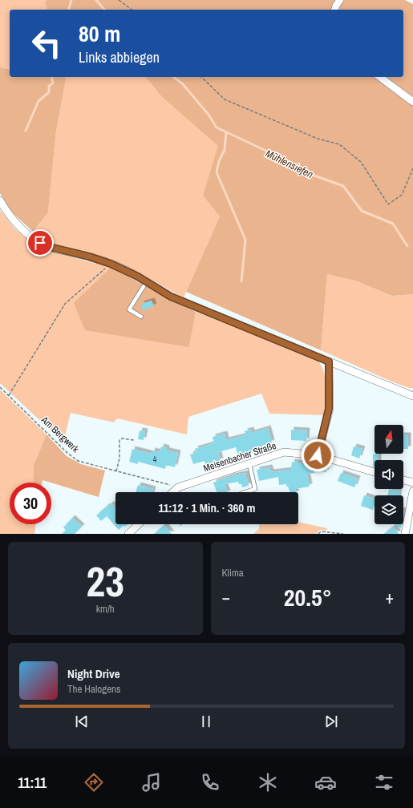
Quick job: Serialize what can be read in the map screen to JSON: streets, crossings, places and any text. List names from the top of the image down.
{
  "streets": {
    "street": ["Meisenbacher Straße"],
    "path": ["Am Bergwerk"]
  },
  "crossings": [
    ["Am Bergwerk", "Meisenbacher Straße"]
  ],
  "water": ["Mühlensiefen"],
  "house_numbers": ["4"],
  "north": "top",
  "page": {
    "turn": ["80 m", "Links abbiegen"],
    "limit": "30",
    "trip": "11:12 · 1 Min. · 360 m",
    "tile": [
      ["23", "km/h"],
      "Klima"
    ],
    "heat": ["−", "20.5°", "+"],
    "song": ["Night Drive", "The Halogens"],
    "tabs": "11:11"
  }
}
